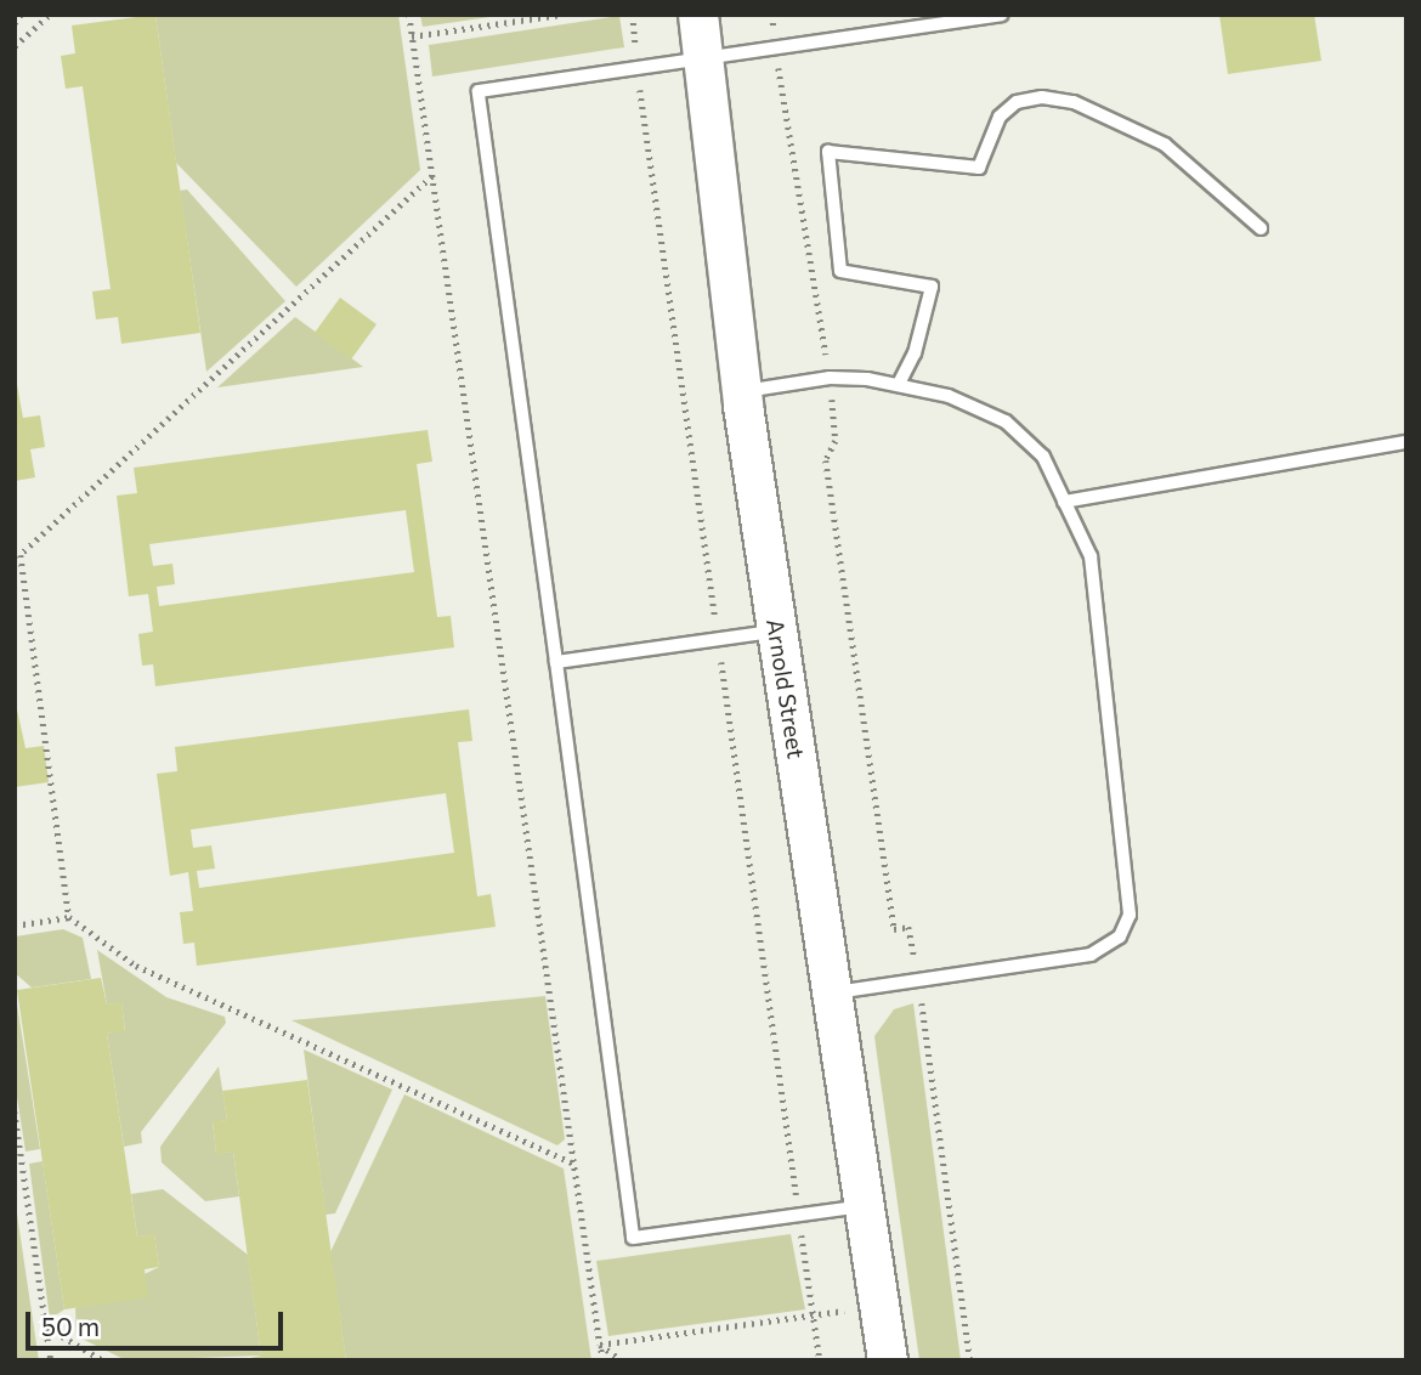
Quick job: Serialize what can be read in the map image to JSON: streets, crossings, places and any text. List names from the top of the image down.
{
  "streets": {
    "main road": ["Arnold Street"]
  },
  "scale_bar": "50 m"
}
